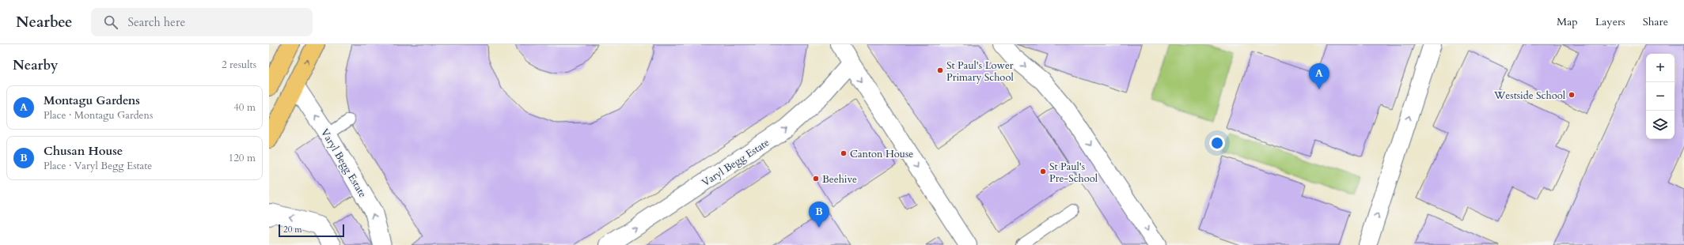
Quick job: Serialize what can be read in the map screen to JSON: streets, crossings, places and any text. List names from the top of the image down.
{
  "streets": {
    "street": ["Varyl Begg Estate"]
  },
  "places": [
    "St Paul's Lower Primary School",
    "Westside School",
    "Canton House",
    "St Paul's Pre-School",
    "Beehive"
  ],
  "scale_bar": "20 m",
  "page": {
    "header": "Nearbee",
    "search": "Search here",
    "nav": ["Map", "Layers", "Share"],
    "heading": ["Nearby", "2 results"],
    "map_buttons": ["+", "−"],
    "pins": ["A", "B"],
    "list": [
      {
        "mark": "A",
        "name": "Montagu Gardens",
        "note": "Place · Montagu Gardens",
        "value": "40 m"
      },
      {
        "mark": "B",
        "name": "Chusan House",
        "note": "Place · Varyl Begg Estate",
        "value": "120 m"
      }
    ],
    "scale": "20 m"
  }
}
